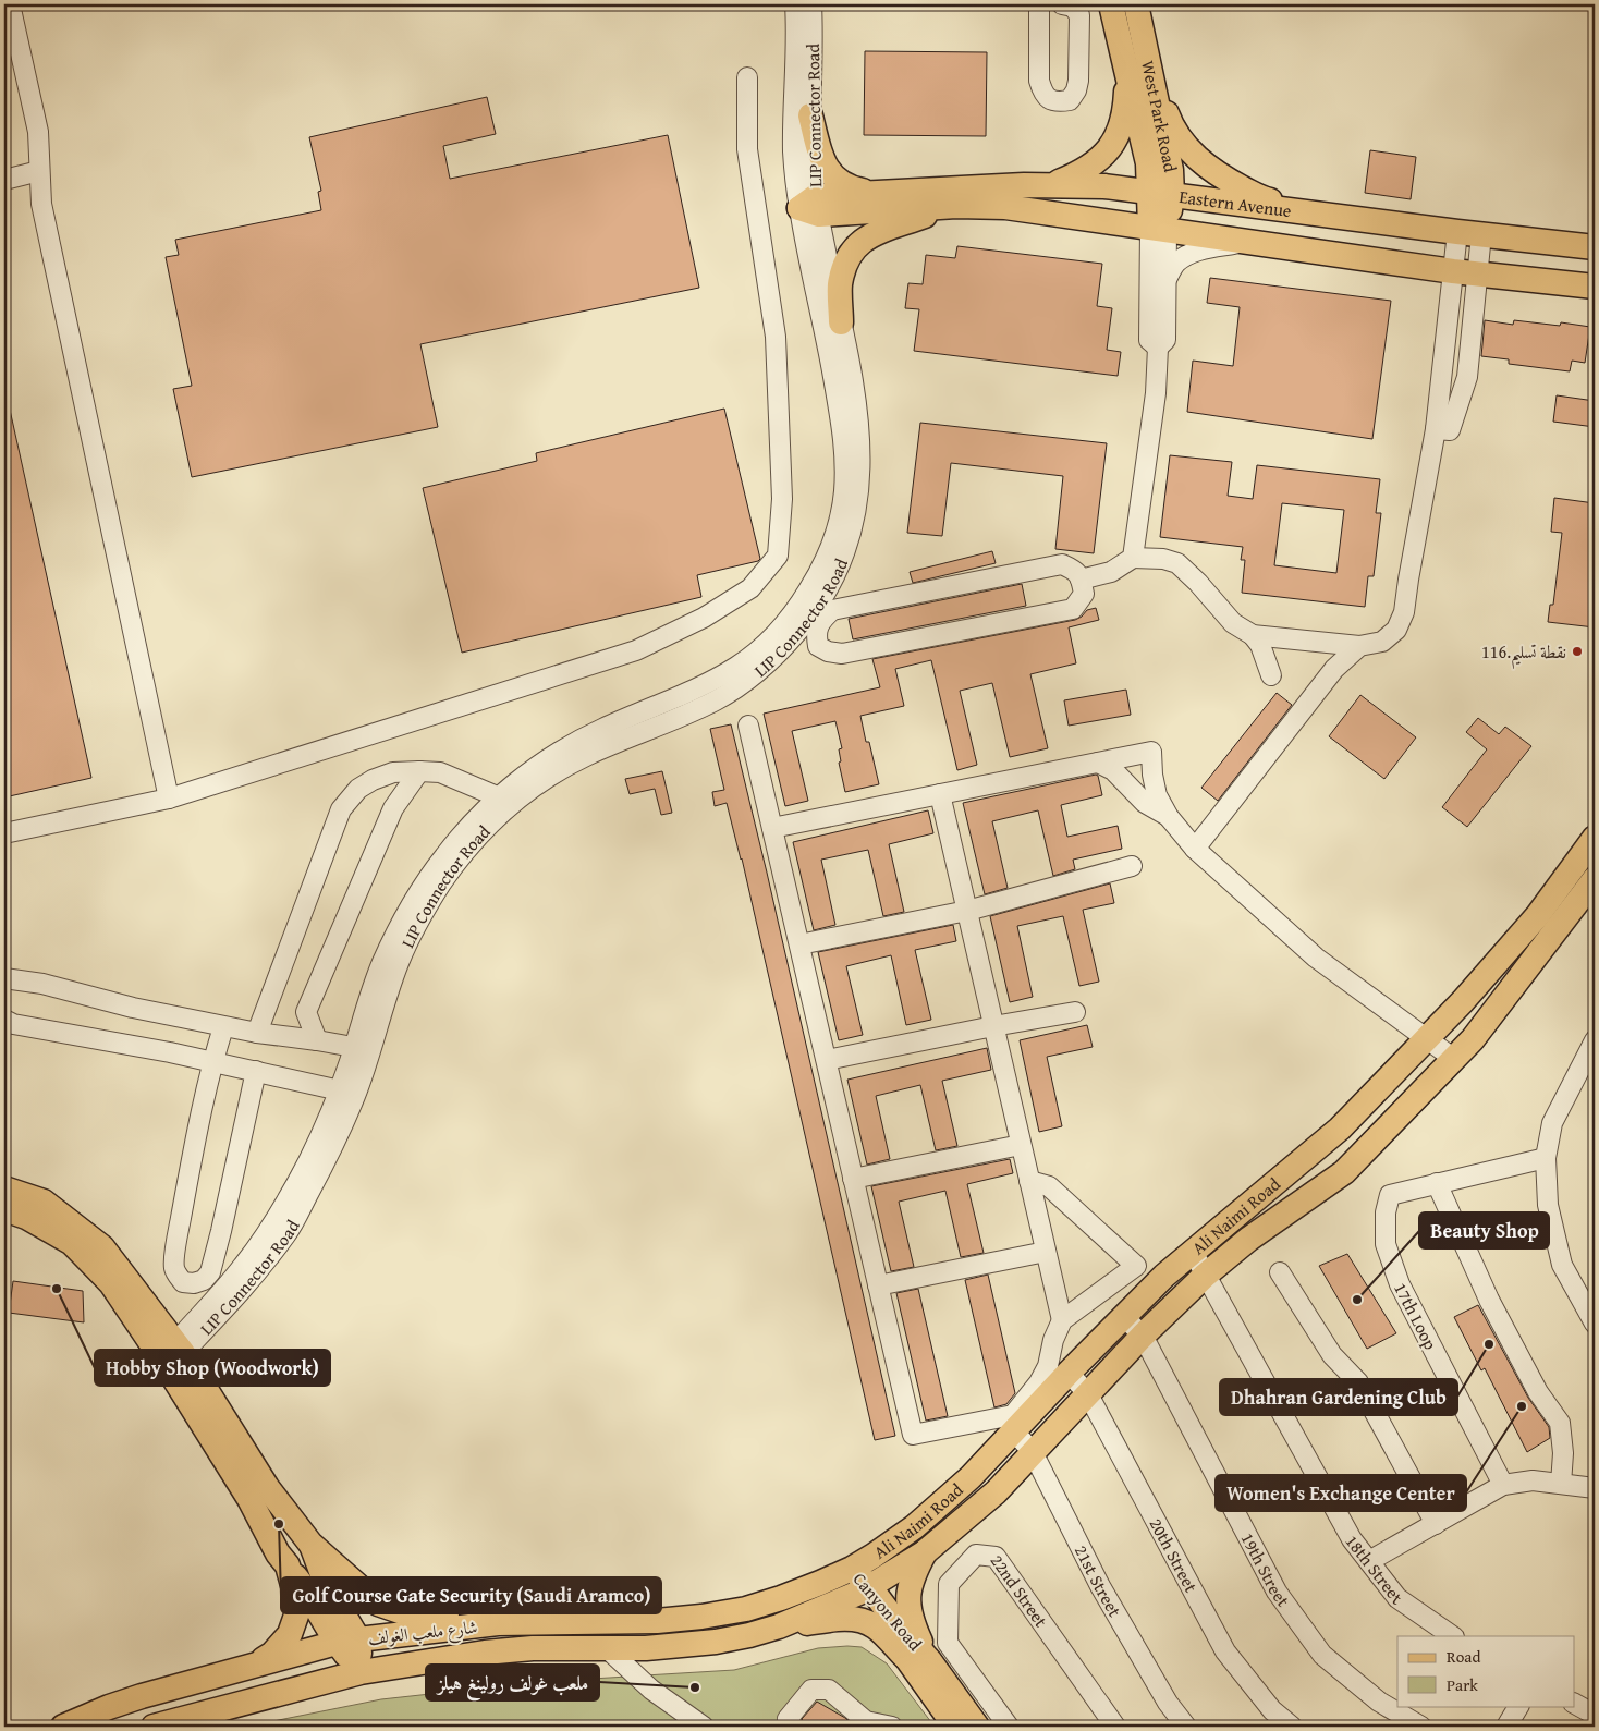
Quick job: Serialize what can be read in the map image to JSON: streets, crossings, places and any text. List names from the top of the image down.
{
  "streets": {
    "main road": [
      "West Park Road",
      "Eastern Avenue",
      "Ali Naimi Road",
      "Canyon Road",
      "شارع ملعب الغولف"
    ],
    "street": [
      "LIP Connector Road",
      "17th Loop",
      "20th Street",
      "18th Street",
      "19th Street",
      "21st Street",
      "22nd Street"
    ]
  },
  "crossings": [
    ["LIP Connector Road", "Eastern Avenue"],
    ["West Park Road", "Eastern Avenue"],
    ["Ali Naimi Road", "20th Street"],
    ["Ali Naimi Road", "18th Street"],
    ["Ali Naimi Road", "19th Street"],
    ["Ali Naimi Road", "21st Street"],
    ["Ali Naimi Road", "Canyon Road"],
    ["Ali Naimi Road", "شارع ملعب الغولف"],
    ["Canyon Road", "شارع ملعب الغولف"]
  ],
  "places": [
    "نقطة تسليم.116",
    "Hobby Shop (Woodwork)",
    "Beauty Shop",
    "Dhahran Gardening Club",
    "Women's Exchange Center",
    "Golf Course Gate Security (Saudi Aramco)",
    "ملعب غولف رولينغ هيلز"
  ],
  "legend": ["Road", "Park"]
}
